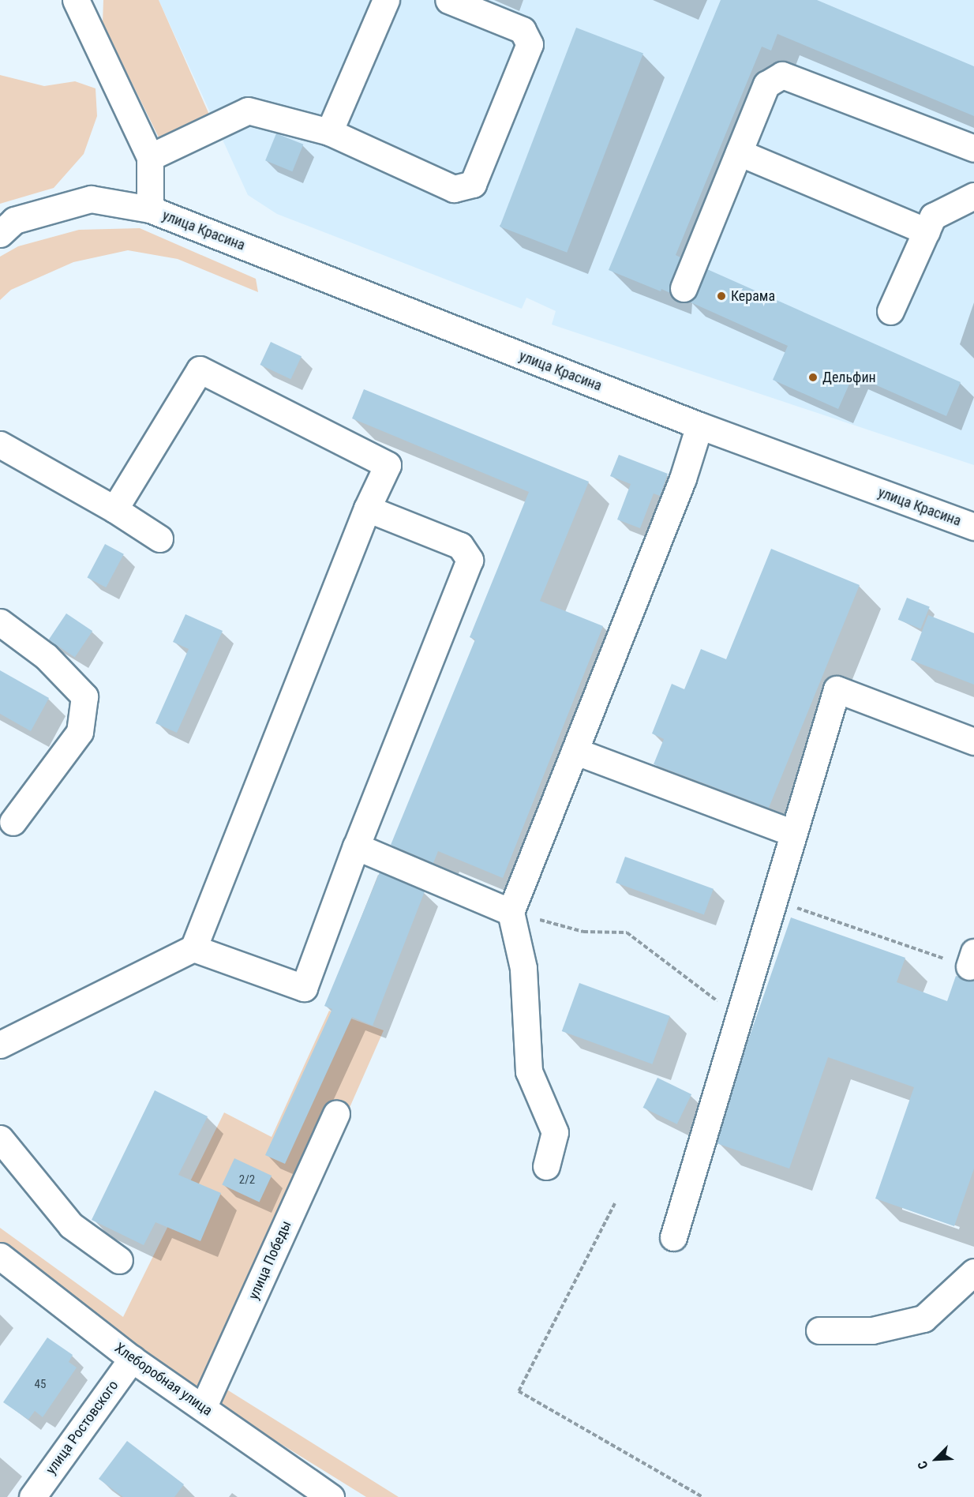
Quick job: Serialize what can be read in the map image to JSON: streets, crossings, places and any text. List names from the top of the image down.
{
  "streets": {
    "street": [
      "улица Красина",
      "улица Победы",
      "Хлеборобная улица",
      "улица Ростовского"
    ]
  },
  "crossings": [
    ["улица Победы", "Хлеборобная улица"],
    ["Хлеборобная улица", "улица Ростовского"]
  ],
  "places": ["Керама", "Дельфин"],
  "house_numbers": ["2/2", "45"],
  "north": "bottom left"
}
